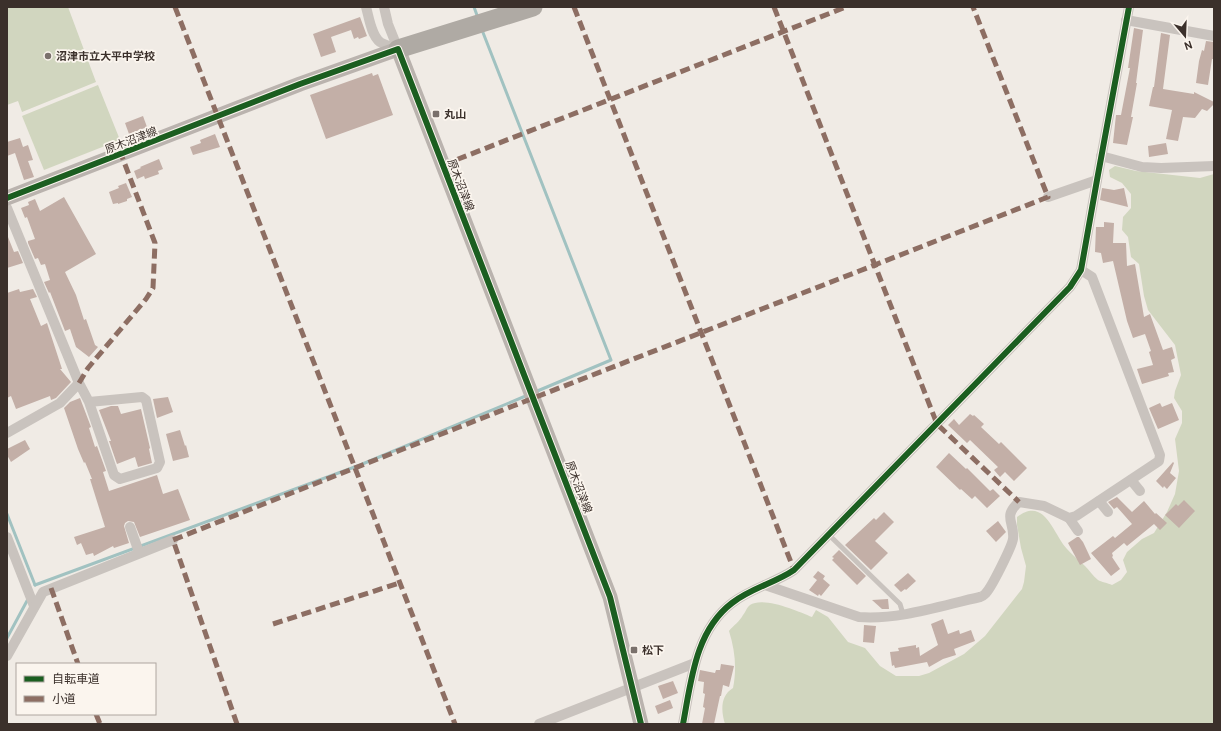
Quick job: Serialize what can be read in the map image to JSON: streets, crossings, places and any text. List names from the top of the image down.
{
  "streets": {
    "main road": ["原木沼津線"]
  },
  "places": {
    "other": ["沼津市立大平中学校"],
    "transit": ["丸山", "松下"]
  },
  "legend": ["自転車道", "小道"],
  "north": "bottom"
}
